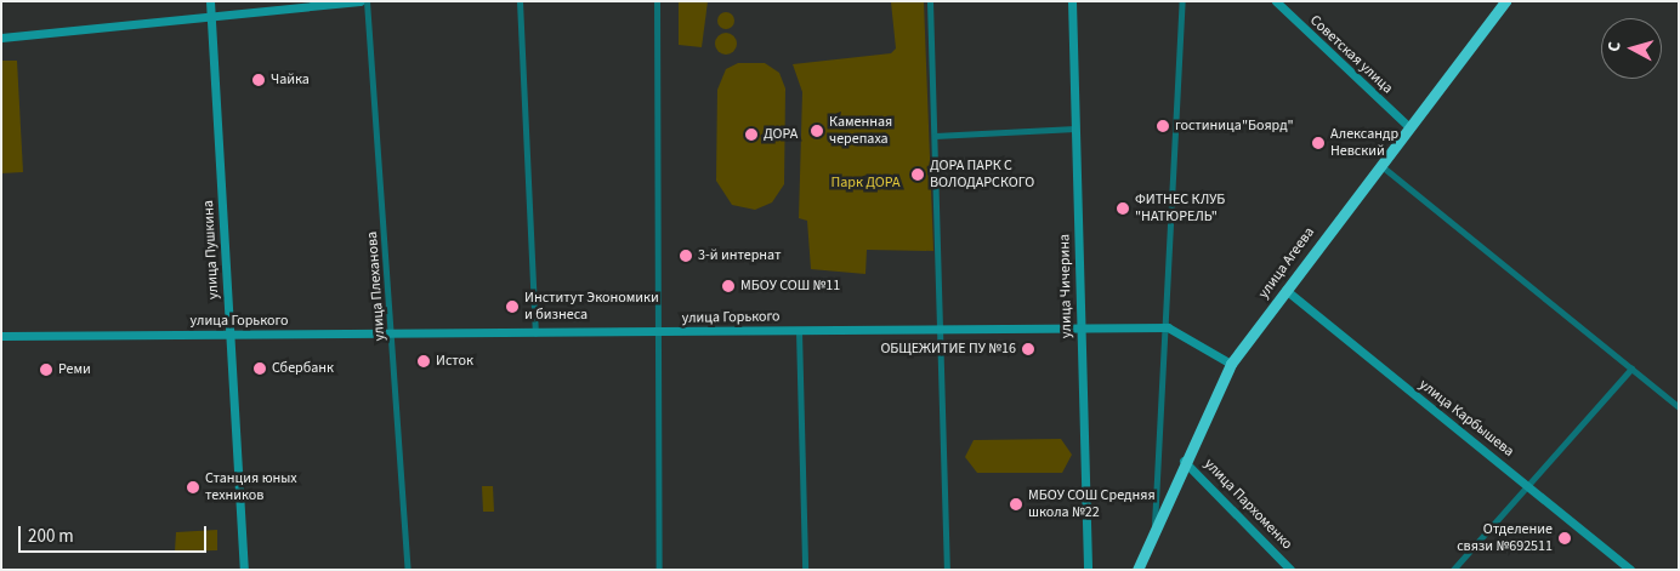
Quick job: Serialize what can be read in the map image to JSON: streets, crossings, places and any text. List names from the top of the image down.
{
  "streets": {
    "highway": ["улица Агеева"],
    "main road": [
      "Советская улица",
      "улица Пушкина",
      "улица Чичерина",
      "улица Горького",
      "улица Карбышева",
      "улица Пархоменко"
    ],
    "street": ["улица Плеханова"]
  },
  "crossings": [
    ["Советская улица", "улица Агеева"],
    ["улица Пушкина", "улица Горького"],
    ["улица Агеева", "улица Горького"],
    ["улица Агеева", "улица Карбышева"],
    ["улица Агеева", "улица Пархоменко"],
    ["улица Плеханова", "улица Горького"],
    ["улица Чичерина", "улица Горького"]
  ],
  "parks": ["Парк ДОРА"],
  "places": [
    "Чайка",
    "гостиница\"Боярд\"",
    "Каменная черепаха",
    "ДОРА",
    "Александр Невский",
    "ДОРА ПАРК С ВОЛОДАРСКОГО",
    "ФИТНЕС КЛУБ \"НАТЮРЕЛЬ\"",
    "3-й интернат",
    "МБОУ СОШ №11",
    "Институт Экономики и бизнеса",
    "ОБЩЕЖИТИЕ ПУ №16",
    "Исток",
    "Сбербанк",
    "Реми",
    "Станция юных техников",
    "МБОУ СОШ Средняя школа №22",
    "Отделение связи №692511"
  ],
  "scale_bar": "200 m",
  "north": "left"
}
